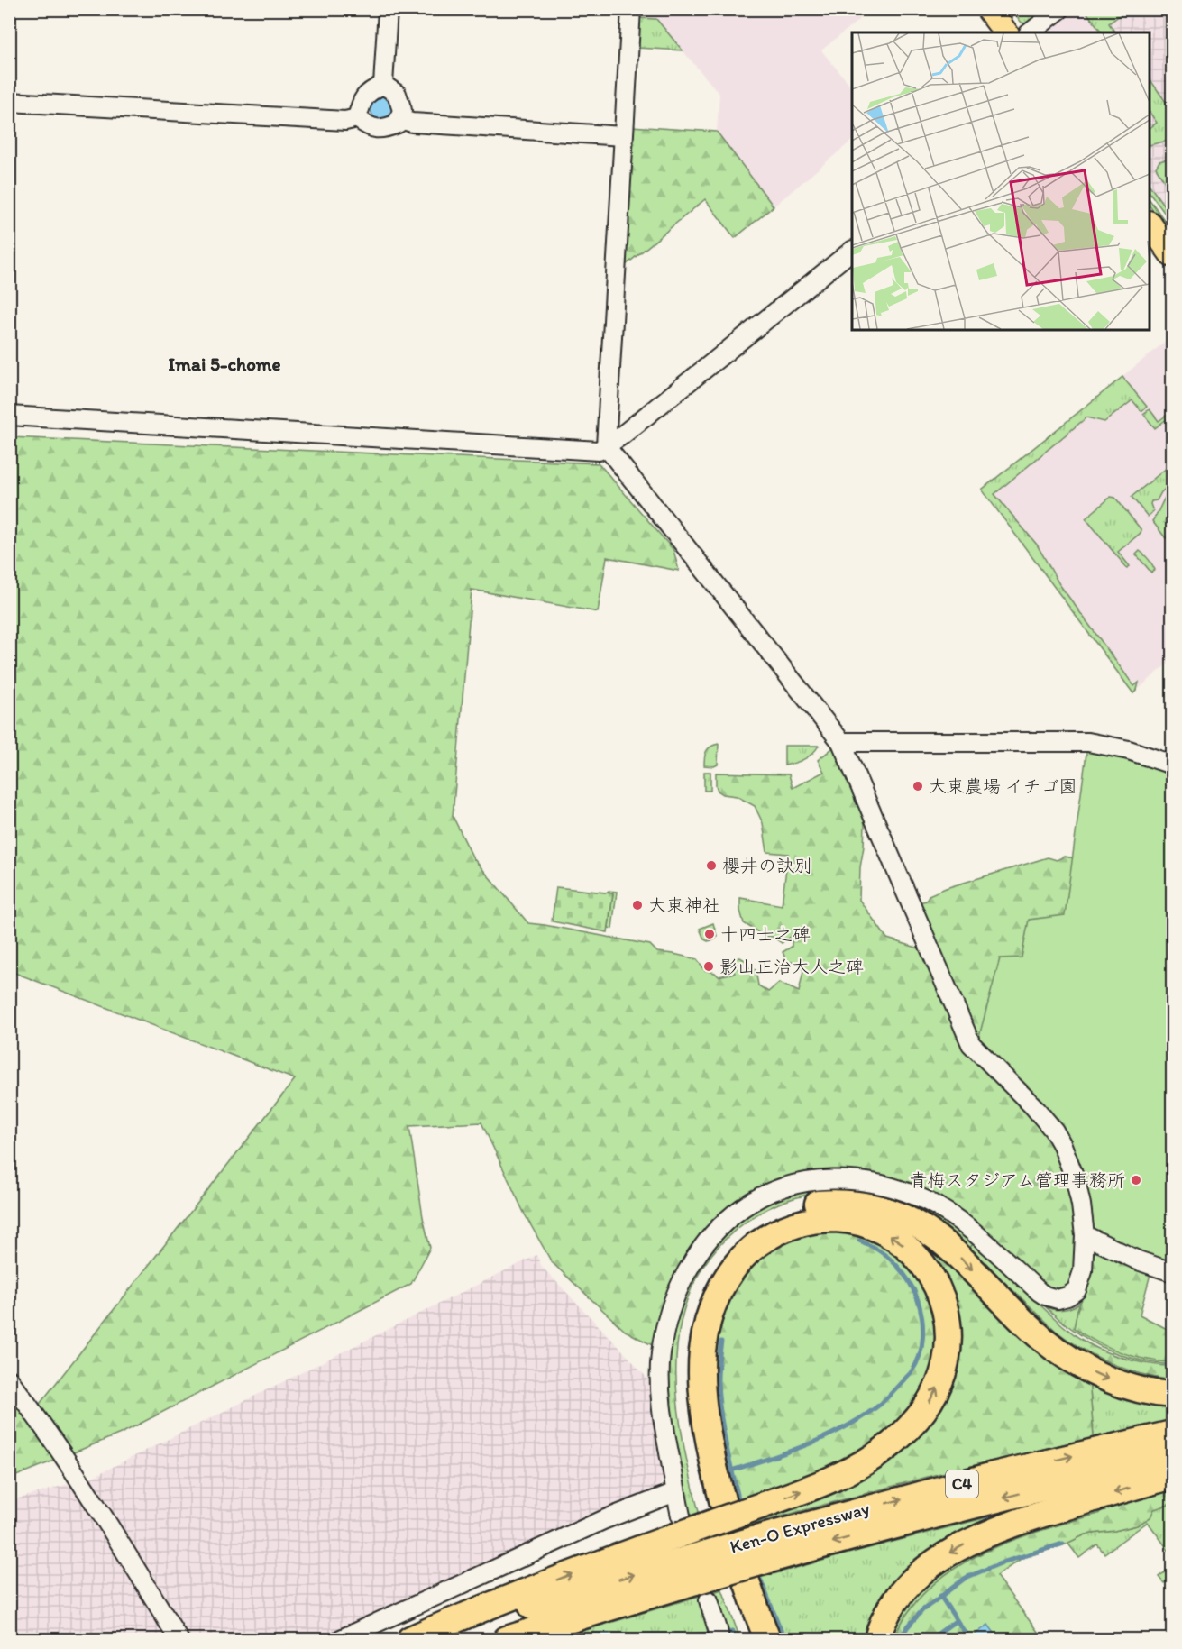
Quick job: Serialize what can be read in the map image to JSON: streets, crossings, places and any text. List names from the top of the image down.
{
  "streets": {
    "highway": ["C4", "Ken-O Expressway"]
  },
  "districts": ["Imai 5-chome"],
  "places": [
    "大東農場 イチゴ園",
    "櫻井の訣別",
    "大東神社",
    "十四士之碑",
    "影山正治大人之碑",
    "青梅スタジアム管理事務所"
  ]
}
